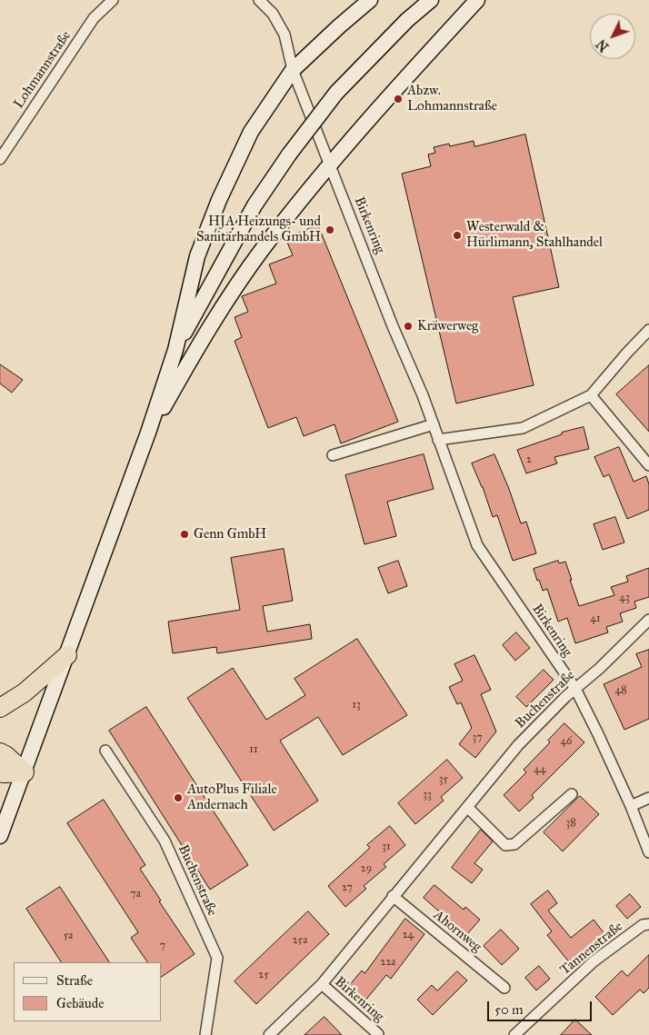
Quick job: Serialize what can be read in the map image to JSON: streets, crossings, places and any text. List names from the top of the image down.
{
  "streets": {
    "street": [
      "Lohmannstraße",
      "Birkenring",
      "Buchenstraße",
      "Ahornweg",
      "Tannenstraße"
    ]
  },
  "crossings": [
    ["Birkenring", "Buchenstraße"],
    ["Buchenstraße", "Ahornweg"]
  ],
  "places": [
    "Abzw. Lohmannstraße",
    "HJA Heizungs- und Sanitärhandels GmbH",
    "Westerwald & Hürlimann, Stahlhandel",
    "Kräwerweg",
    "Genn GmbH",
    "AutoPlus Filiale Andernach"
  ],
  "house_numbers": [
    "2",
    "43",
    "41",
    "48",
    "13",
    "37",
    "46",
    "11",
    "44",
    "35",
    "33",
    "38",
    "31",
    "29",
    "27",
    "7a",
    "24",
    "5a",
    "25a",
    "7",
    "22a",
    "25"
  ],
  "legend": ["Straße", "Gebäude"],
  "scale_bar": "50 m",
  "north": "bottom left"
}
